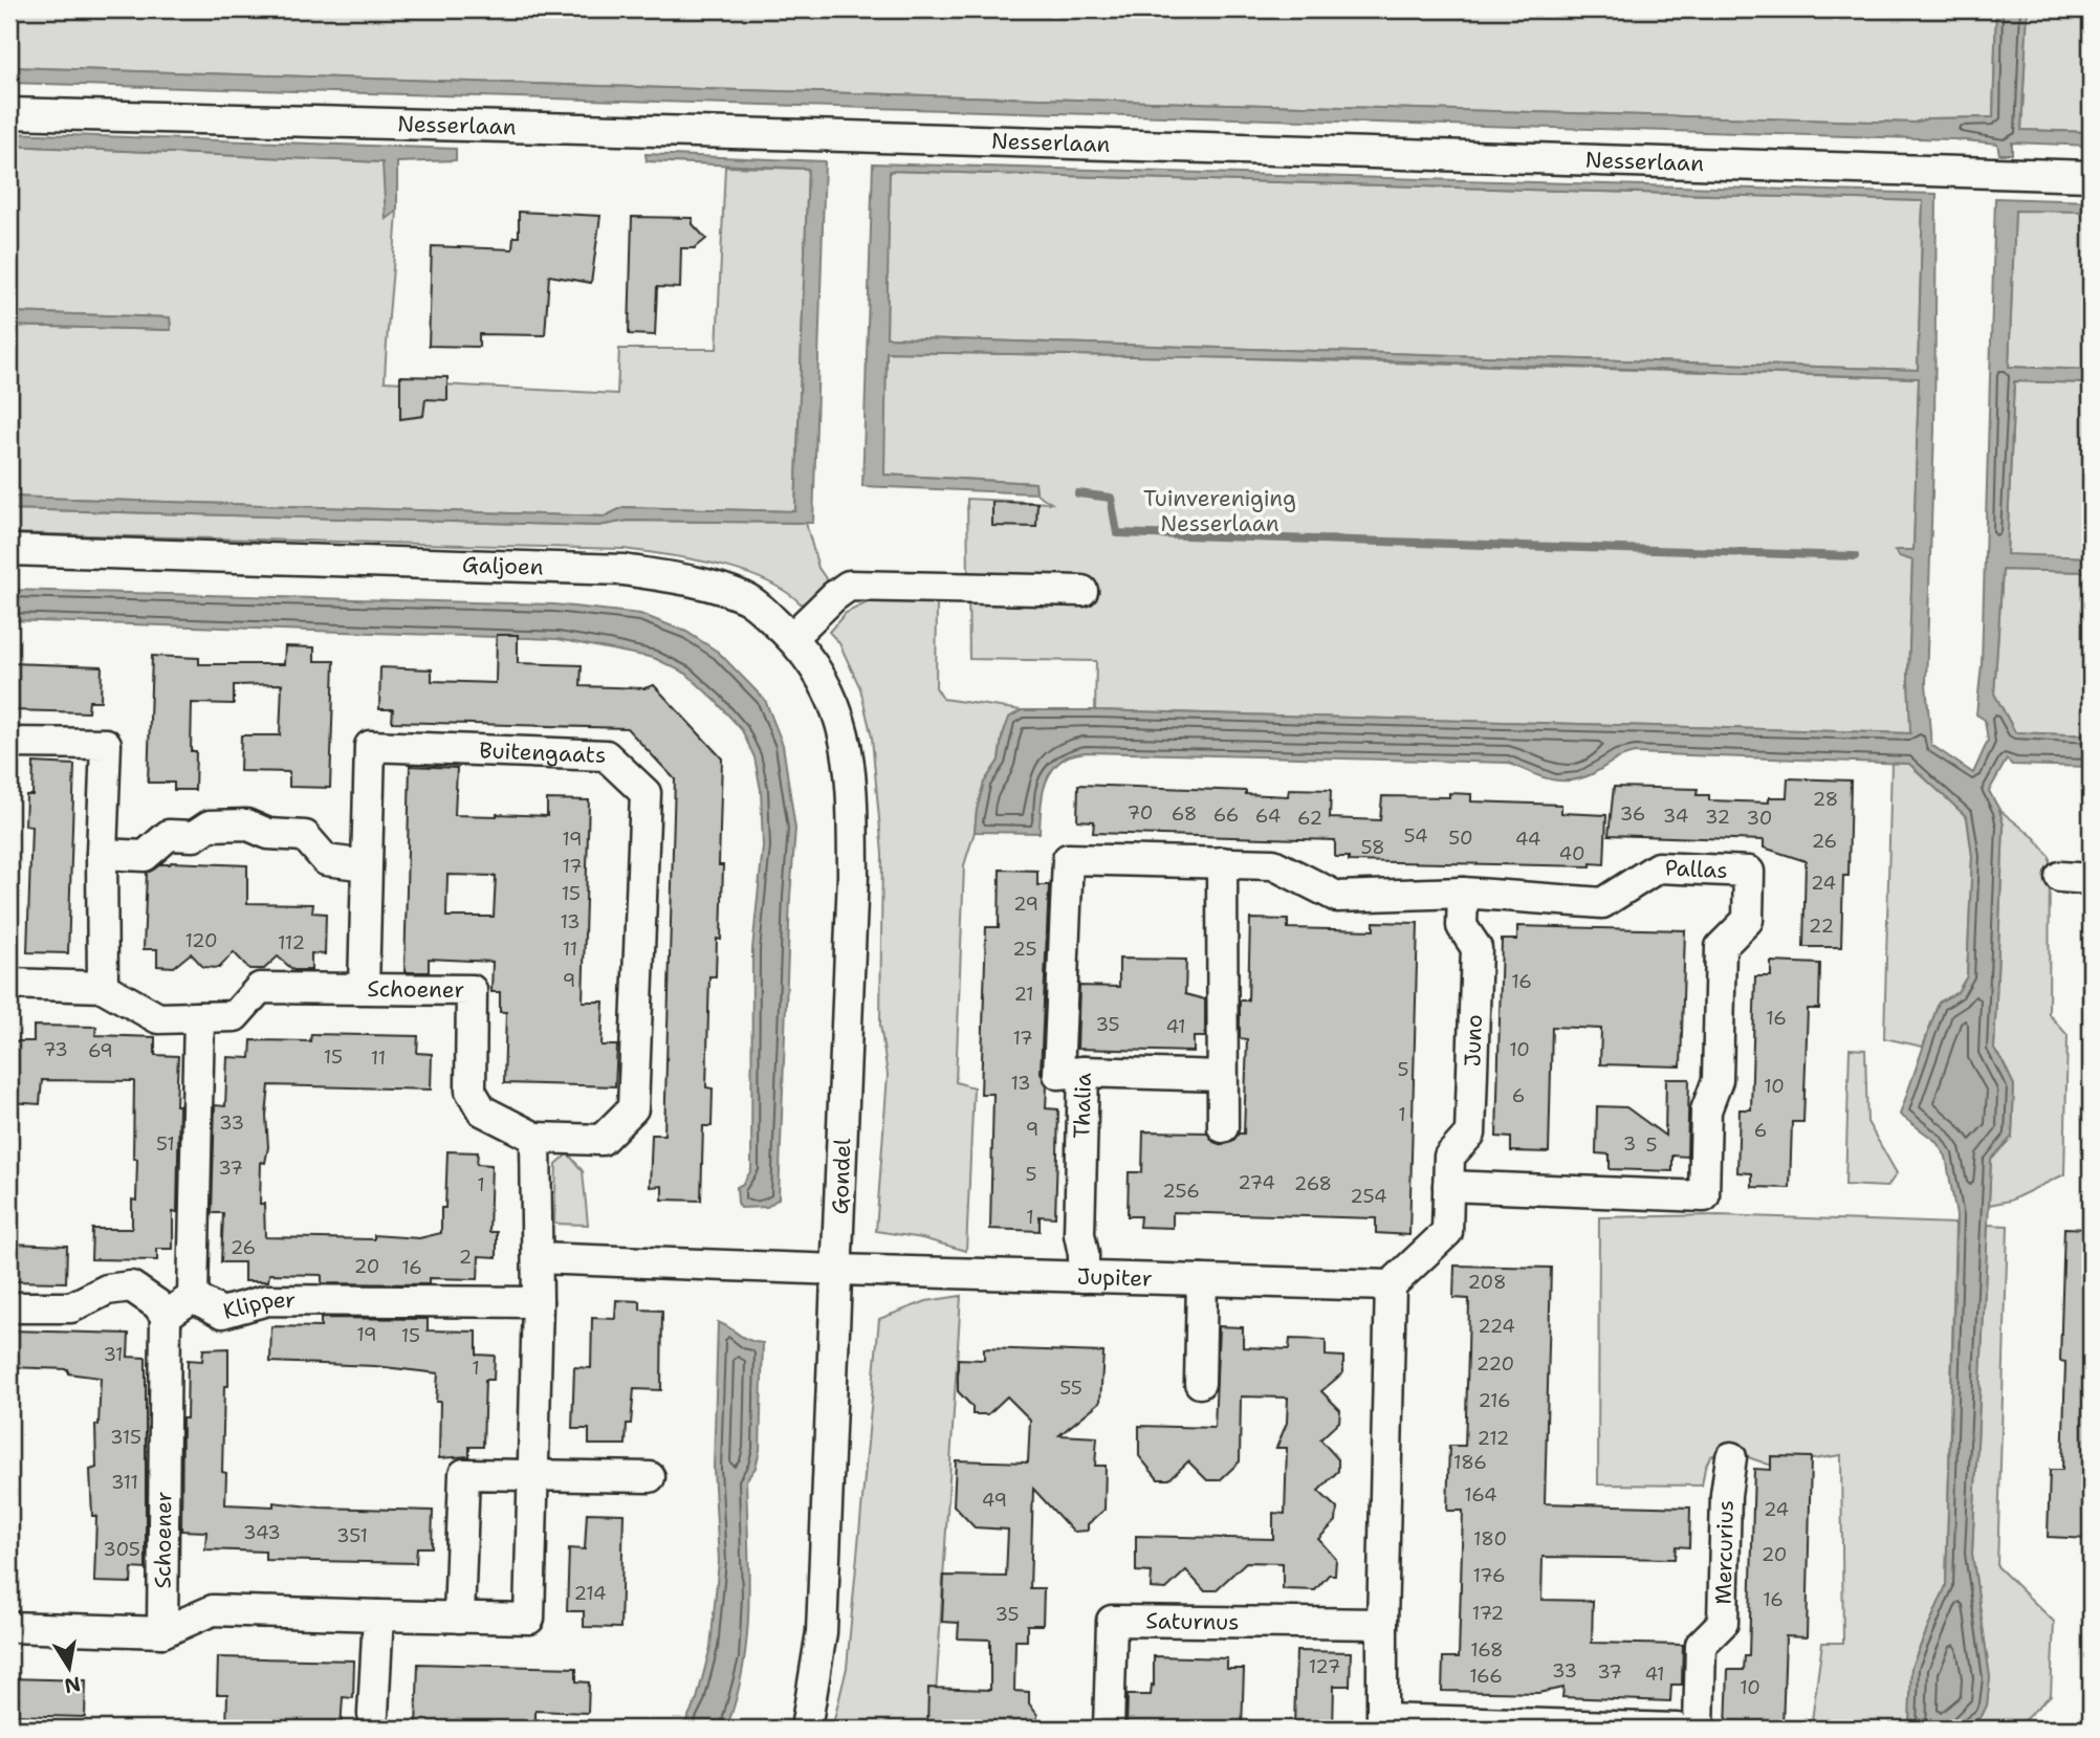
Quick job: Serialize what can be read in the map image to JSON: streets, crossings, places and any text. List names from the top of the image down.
{
  "streets": {
    "street": [
      "Nesserlaan",
      "Galjoen",
      "Buitengaats",
      "Pallas",
      "Schoener",
      "Juno",
      "Thalia",
      "Gondel",
      "Jupiter",
      "Klipper",
      "Mercurius",
      "Saturnus"
    ]
  },
  "crossings": [
    ["Galjoen", "Gondel"],
    ["Buitengaats", "Schoener"],
    ["Pallas", "Juno"],
    ["Pallas", "Thalia"],
    ["Schoener", "Klipper"],
    ["Thalia", "Jupiter"],
    ["Gondel", "Jupiter"]
  ],
  "parks": ["Tuinvereniging Nesserlaan"],
  "house_numbers": [
    "28",
    "70",
    "68",
    "36",
    "66",
    "64",
    "34",
    "32",
    "62",
    "30",
    "54",
    "50",
    "19",
    "44",
    "26",
    "58",
    "40",
    "17",
    "24",
    "15",
    "29",
    "13",
    "22",
    "120",
    "112",
    "11",
    "25",
    "9",
    "16",
    "21",
    "16",
    "35",
    "41",
    "17",
    "73",
    "10",
    "69",
    "15",
    "11",
    "5",
    "13",
    "10",
    "6",
    "1",
    "33",
    "9",
    "6",
    "51",
    "3",
    "5",
    "37",
    "5",
    "274",
    "268",
    "1",
    "256",
    "254",
    "1",
    "26",
    "2",
    "20",
    "16",
    "208",
    "224",
    "19",
    "15",
    "31",
    "220",
    "1",
    "55",
    "216",
    "315",
    "212",
    "186",
    "311",
    "164",
    "49",
    "24",
    "343",
    "351",
    "180",
    "305",
    "20",
    "176",
    "214",
    "16",
    "172",
    "35",
    "168",
    "127",
    "33",
    "37",
    "41",
    "166",
    "10"
  ],
  "north": "bottom"
}
